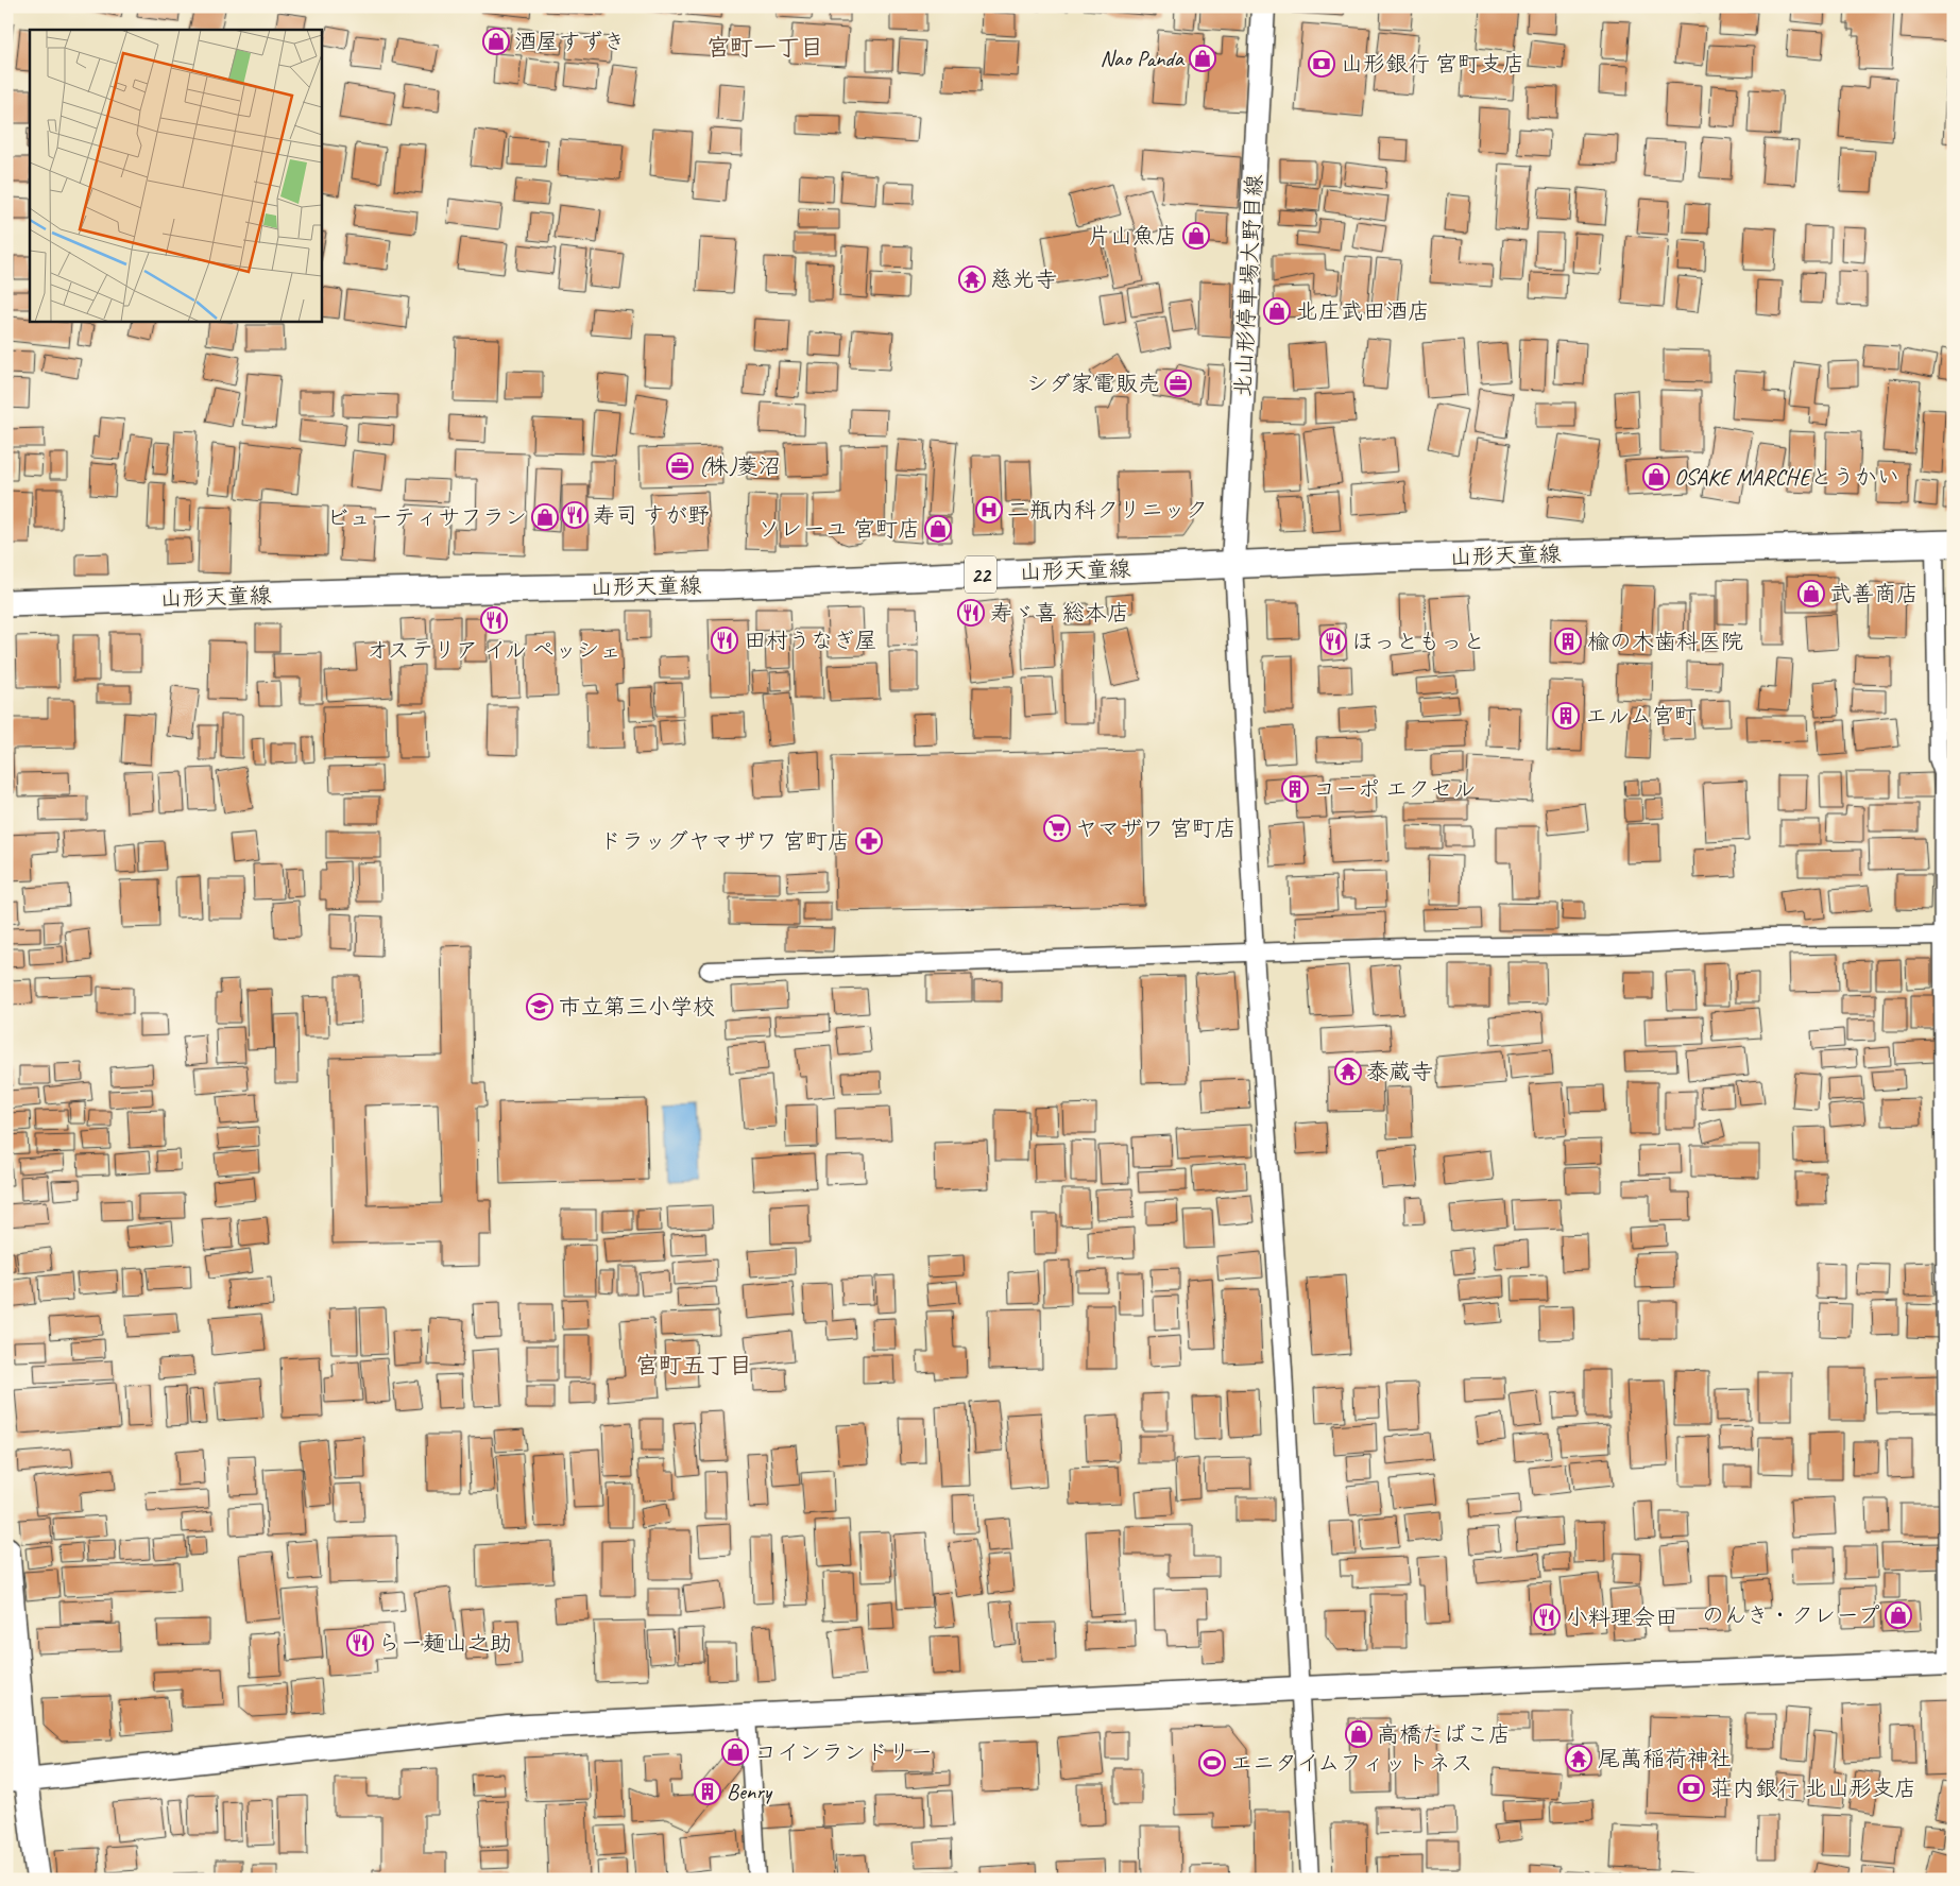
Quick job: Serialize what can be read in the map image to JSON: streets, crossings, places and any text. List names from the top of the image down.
{
  "streets": {
    "main road": ["山形天童線", "22"],
    "street": ["北山形停車場大野目線"]
  },
  "crossings": [
    ["北山形停車場大野目線", "山形天童線"]
  ],
  "districts": ["宮町一丁目", "宮町五丁目"],
  "places": {
    "shop": [
      "酒屋すずき",
      "Nao Panda",
      "片山魚店",
      "北庄武田酒店",
      "OSAKE MARCHEとうかい",
      "ビューティサフラン",
      "ソレーユ 宮町店",
      "武善商店",
      "のんき・クレープ",
      "高橋たばこ店",
      "コインランドリー"
    ],
    "bank": ["山形銀行 宮町支店", "荘内銀行 北山形支店"],
    "temple": ["慈光寺", "泰蔵寺", "尾萬稲荷神社"],
    "office": ["シダ家電販売", "(株)菱沼"],
    "hospital": ["二瓶内科クリニック"],
    "restaurant": [
      "寿司 すが野",
      "寿ゞ喜 総本店",
      "オステリア イル ペッシェ",
      "田村うなぎ屋",
      "ほっともっと",
      "小料理会田",
      "らー麺山之助"
    ],
    "building": [
      "楡の木歯科医院",
      "エルム宮町",
      "コーポ エクセル",
      "Benry"
    ],
    "supermarket": ["ヤマザワ 宮町店"],
    "pharmacy": ["ドラッグヤマザワ 宮町店"],
    "school or university": ["市立第三小学校"],
    "sports": ["エニタイムフィットネス"]
  }
}
